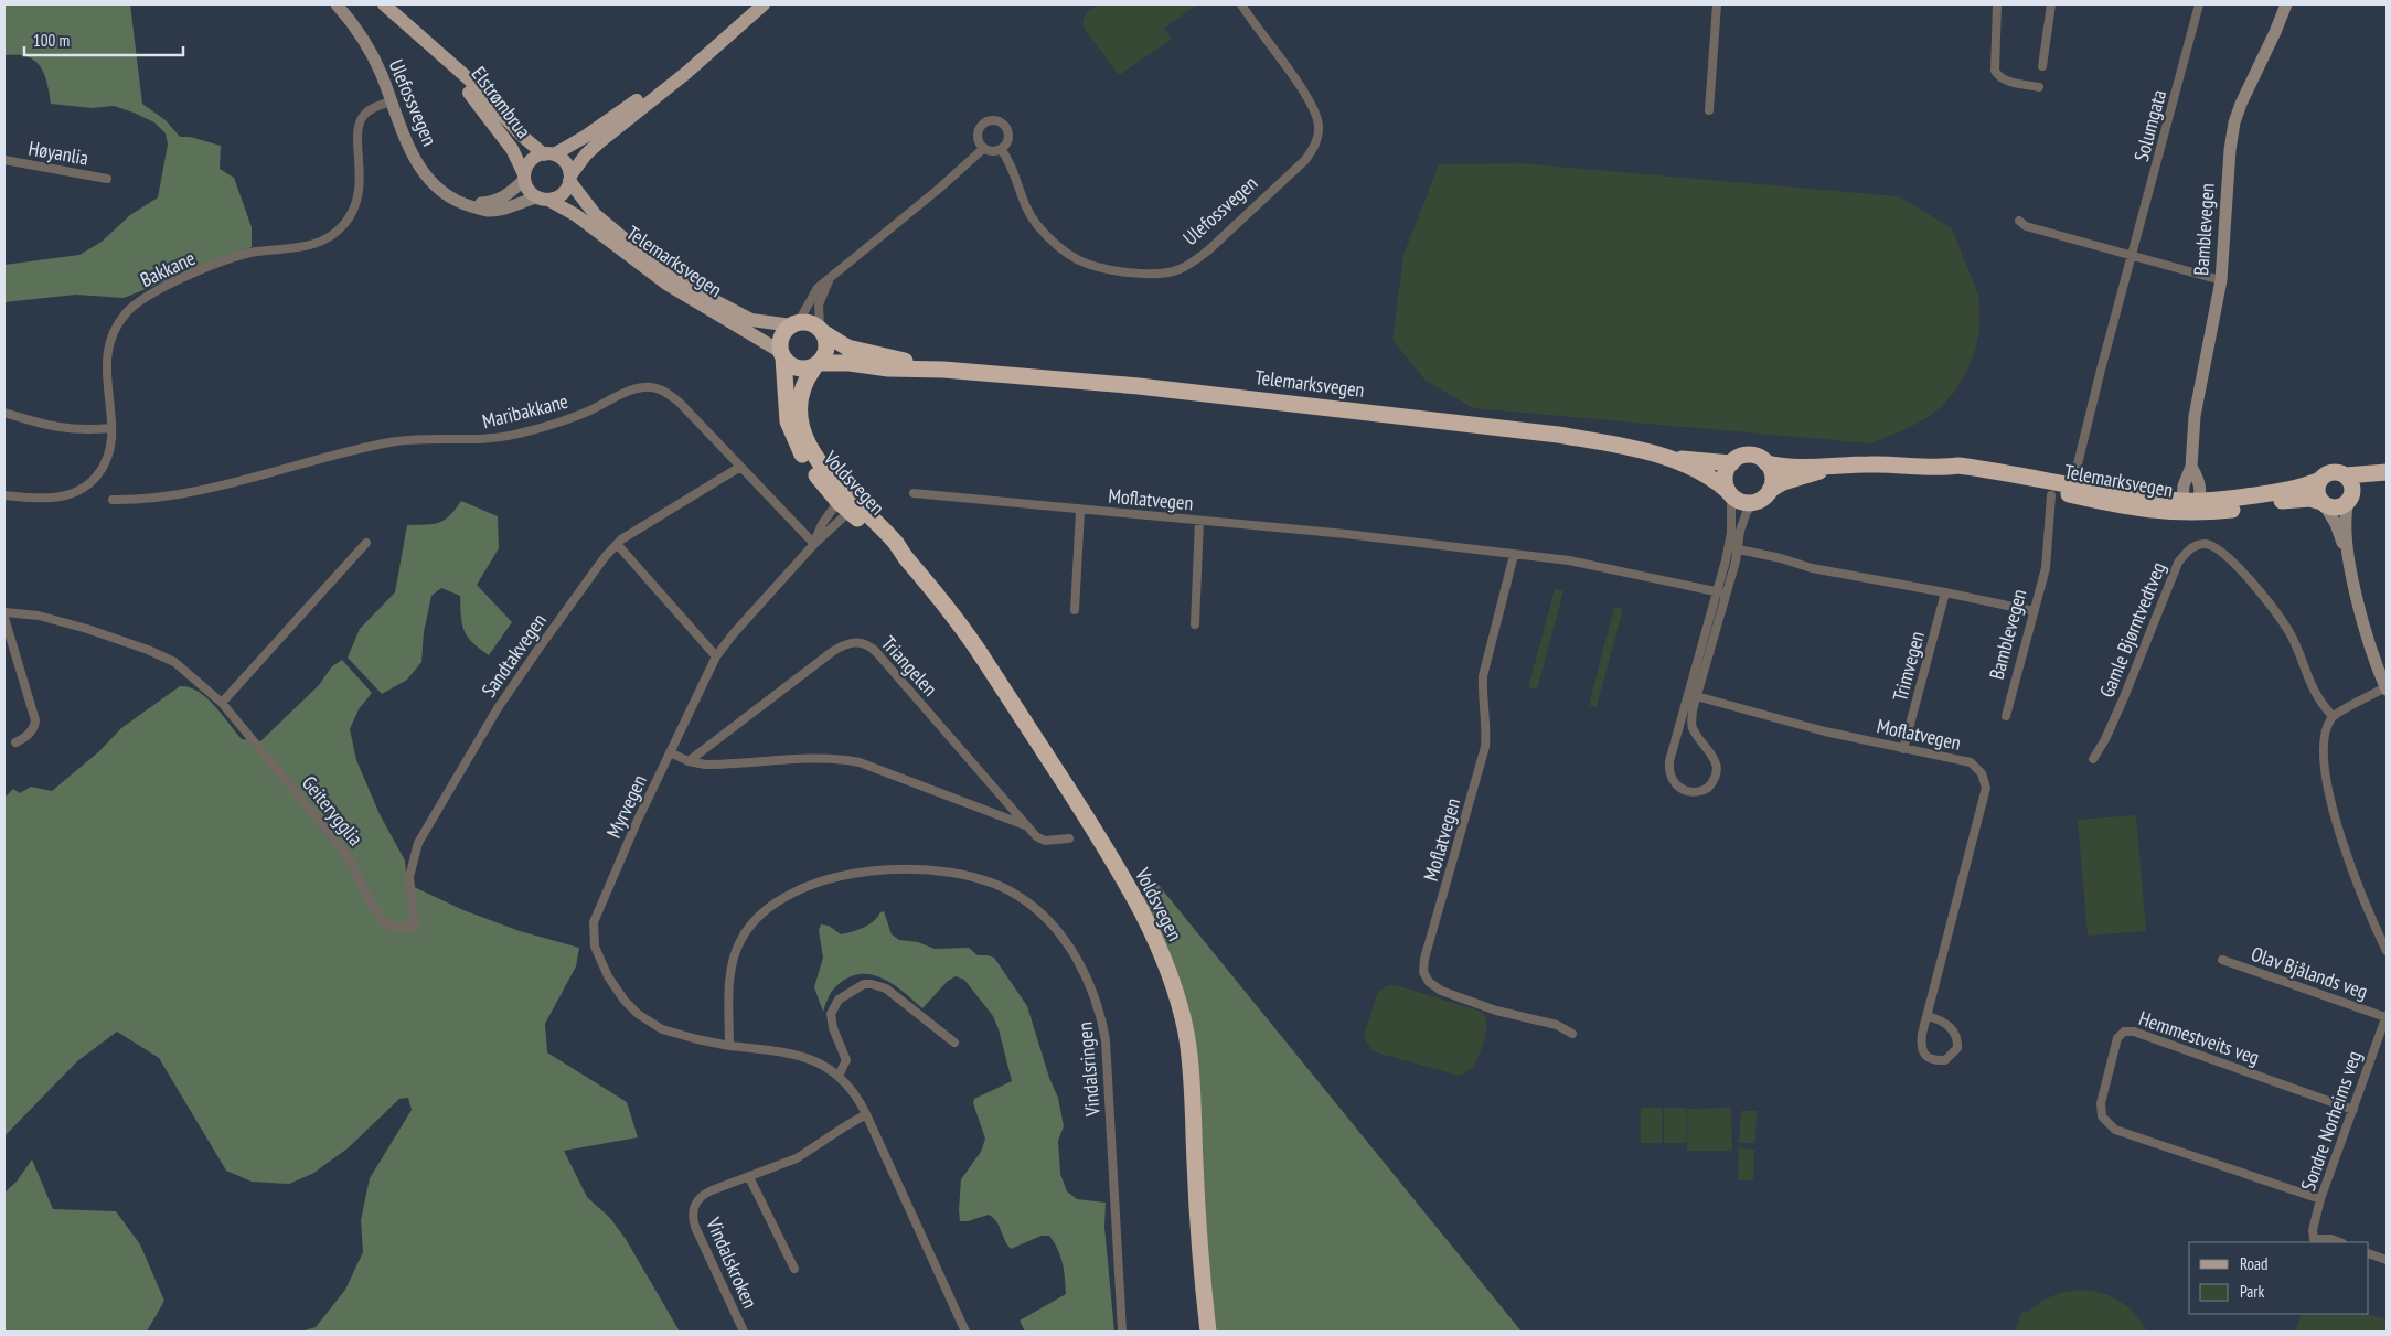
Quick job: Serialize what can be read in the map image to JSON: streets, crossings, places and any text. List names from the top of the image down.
{
  "streets": {
    "highway": ["Telemarksvegen", "Voldsvegen"],
    "main road": ["Elstrømbrua"],
    "street": [
      "Ulefossvegen",
      "Solumgata",
      "Høyanlia",
      "Bamblevegen",
      "Bakkane",
      "Maribakkane",
      "Moflatvegen",
      "Gamle Bjørntvedtveg",
      "Sandtakvegen",
      "Triangelen",
      "Trimvegen",
      "Myrvegen",
      "Geiterygglia",
      "Olav Bjålands veg",
      "Hemmestveits veg",
      "Vindalsringen",
      "Sondre Norheims veg",
      "Vindalskroken"
    ]
  },
  "crossings": [
    ["Ulefossvegen", "Elstrømbrua"],
    ["Ulefossvegen", "Telemarksvegen"],
    ["Ulefossvegen", "Bakkane"],
    ["Elstrømbrua", "Telemarksvegen"],
    ["Bamblevegen", "Telemarksvegen"],
    ["Telemarksvegen", "Voldsvegen"],
    ["Maribakkane", "Sandtakvegen"],
    ["Maribakkane", "Myrvegen"],
    ["Voldsvegen", "Myrvegen"],
    ["Moflatvegen", "Trimvegen"],
    ["Sandtakvegen", "Geiterygglia"],
    ["Triangelen", "Myrvegen"],
    ["Myrvegen", "Vindalsringen"],
    ["Olav Bjålands veg", "Sondre Norheims veg"],
    ["Hemmestveits veg", "Sondre Norheims veg"]
  ],
  "legend": ["Road", "Park"],
  "scale_bar": "100 m"
}
